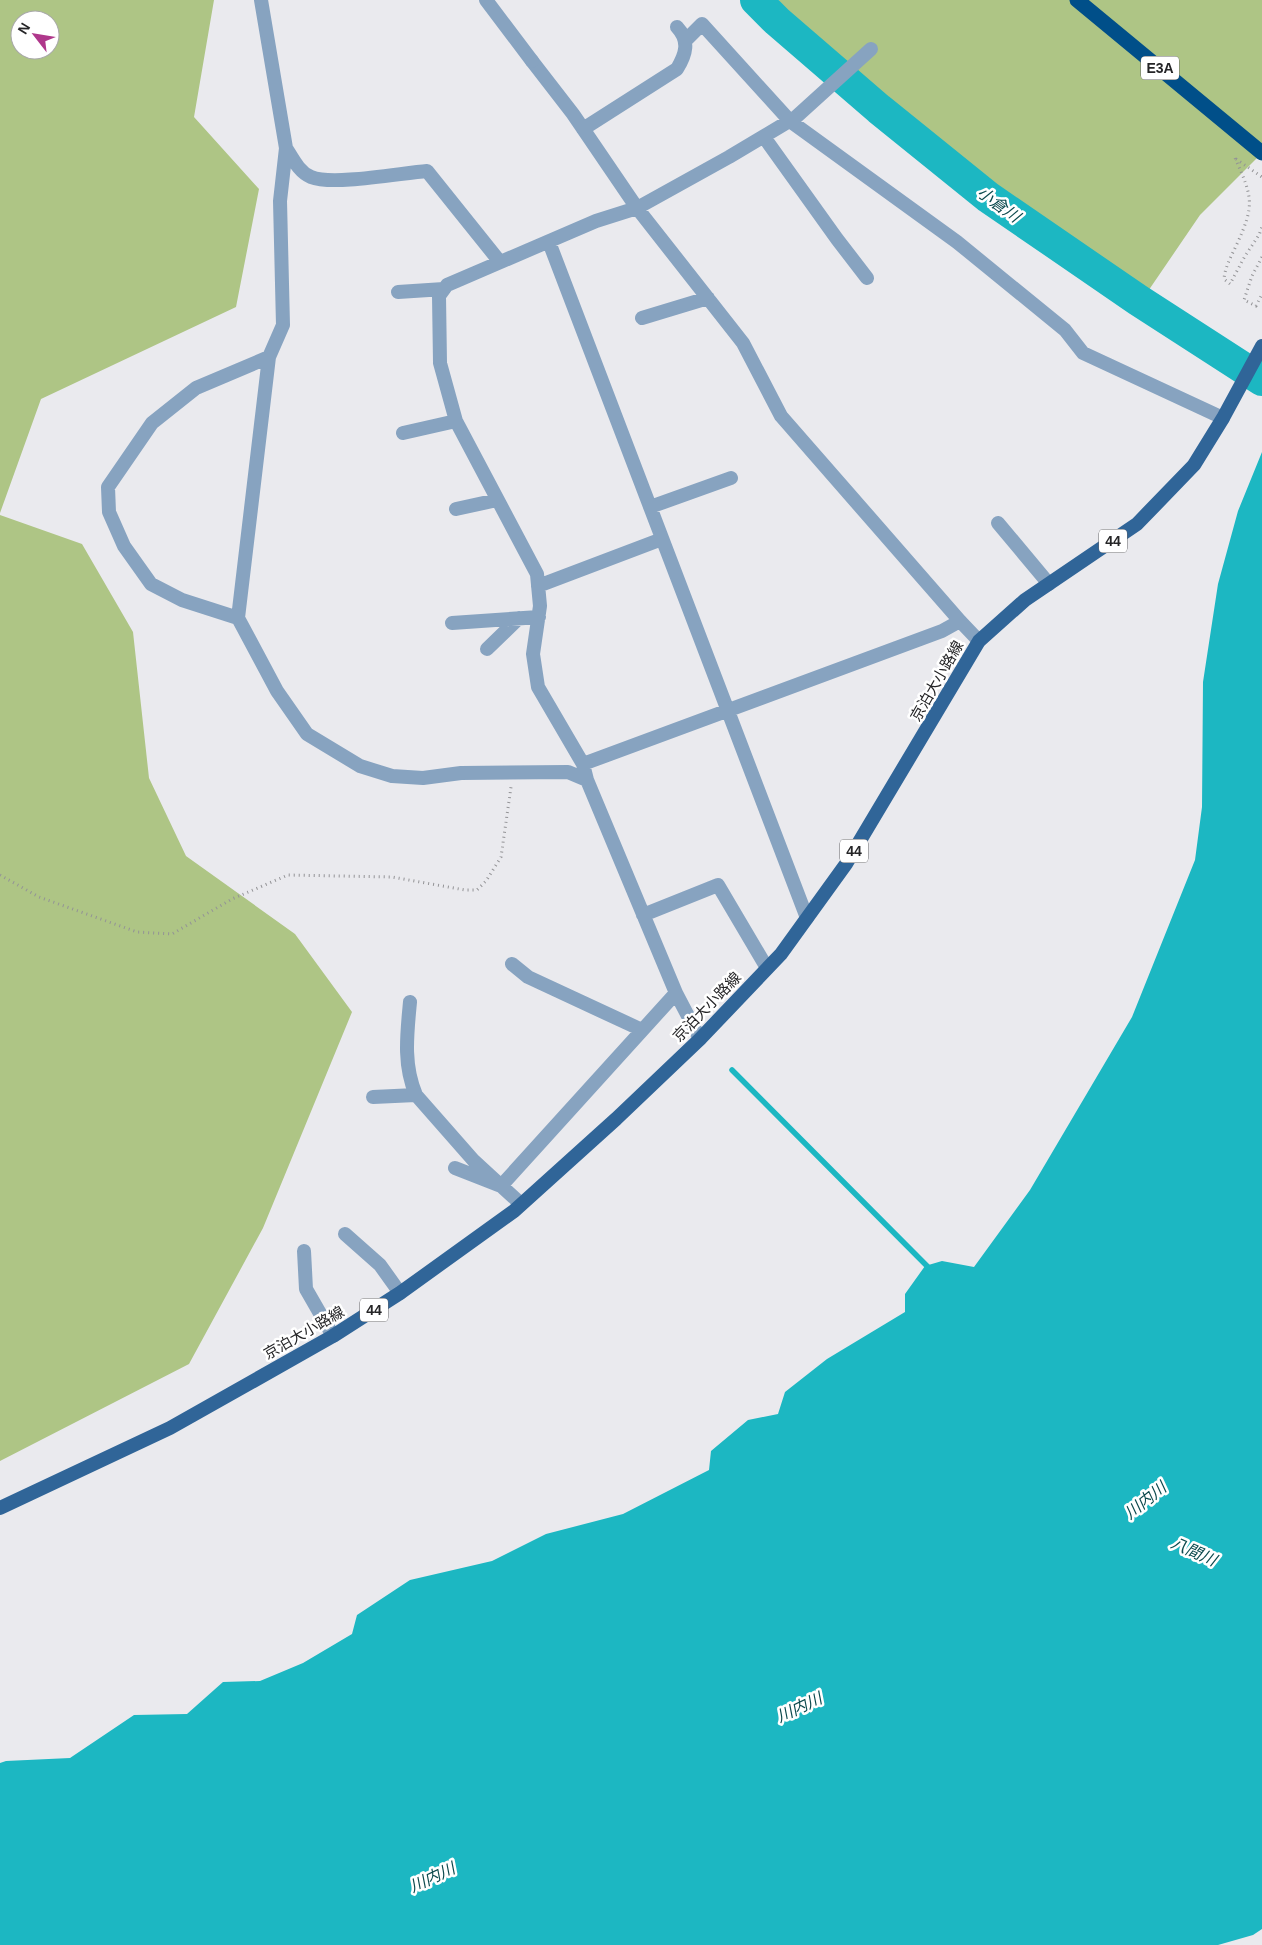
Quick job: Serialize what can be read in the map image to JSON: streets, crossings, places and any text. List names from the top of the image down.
{
  "streets": {
    "highway": ["E3A"],
    "main road": ["44", "京泊大小路線"]
  },
  "water": ["小倉川", "川内川", "八間川"],
  "north": "top left"
}
